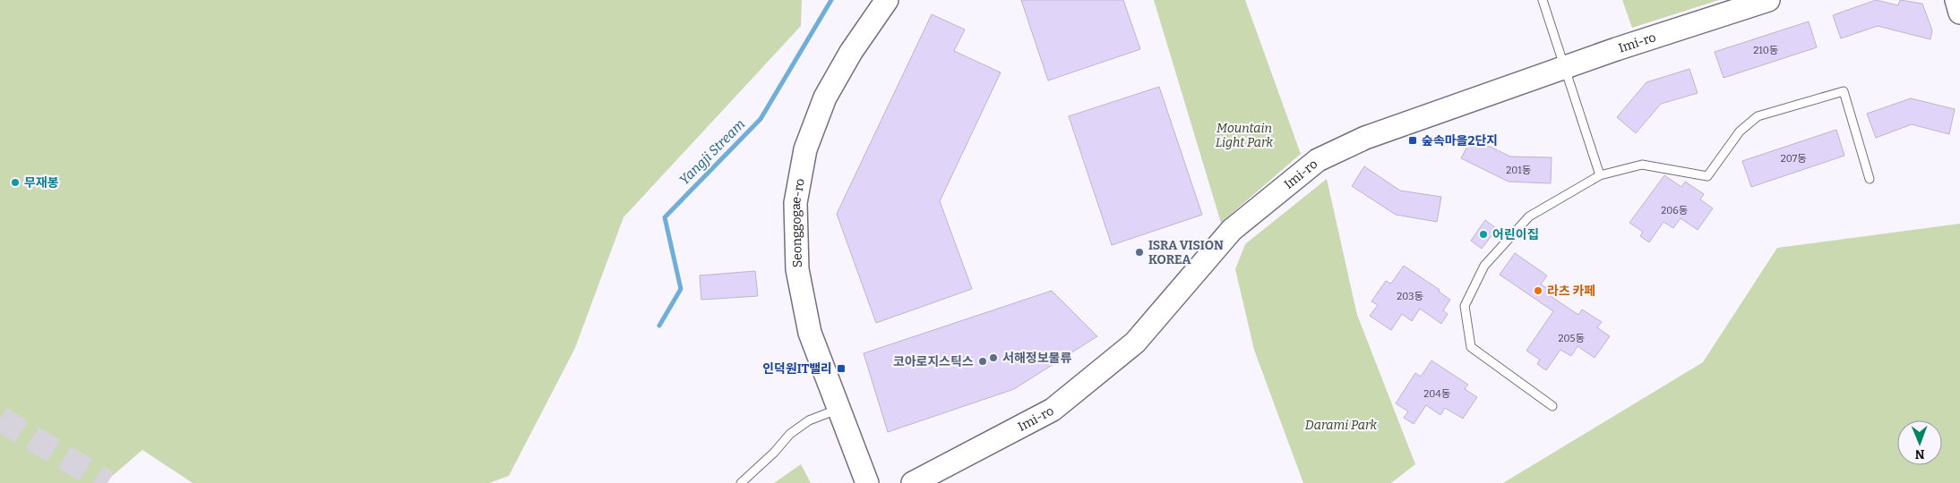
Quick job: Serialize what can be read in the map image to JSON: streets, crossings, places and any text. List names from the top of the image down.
{
  "streets": {
    "street": ["Imi-ro", "Seonggogae-ro"]
  },
  "water": ["Yangji Stream"],
  "parks": ["Mountain Light Park", "Darami Park"],
  "places": {
    "transit": ["숲속마을2단지", "인덕원IT밸리"],
    "other": [
      "무재봉",
      "어린이집",
      "ISRA VISION KOREA",
      "라츠 카페",
      "서해정보물류",
      "코아로지스틱스"
    ]
  },
  "house_numbers": [
    "210동",
    "207동",
    "201동",
    "206동",
    "203동",
    "205동",
    "204동"
  ],
  "north": "bottom"
}
